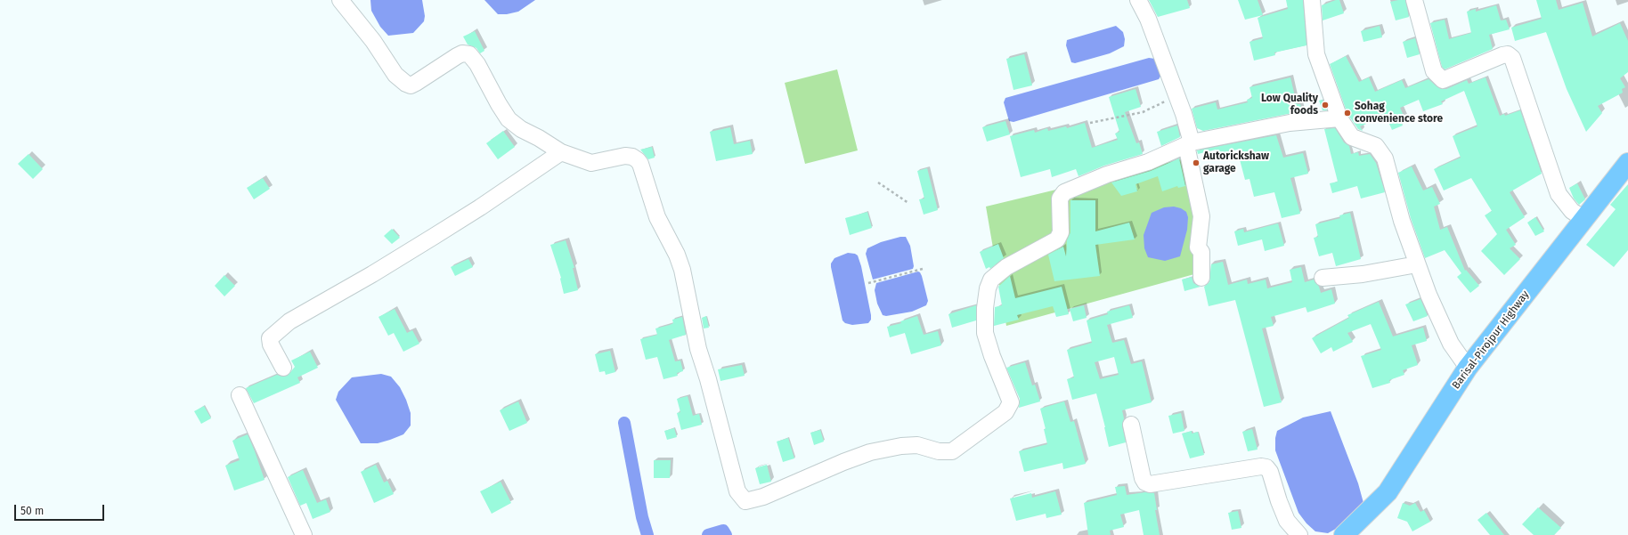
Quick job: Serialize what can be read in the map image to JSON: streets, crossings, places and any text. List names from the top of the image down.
{
  "streets": {
    "highway": ["Barisal-Pirojpur Highway"]
  },
  "places": ["Low Quality foods", "Sohag convenience store", "Autorickshaw garage"],
  "scale_bar": "50 m"
}
